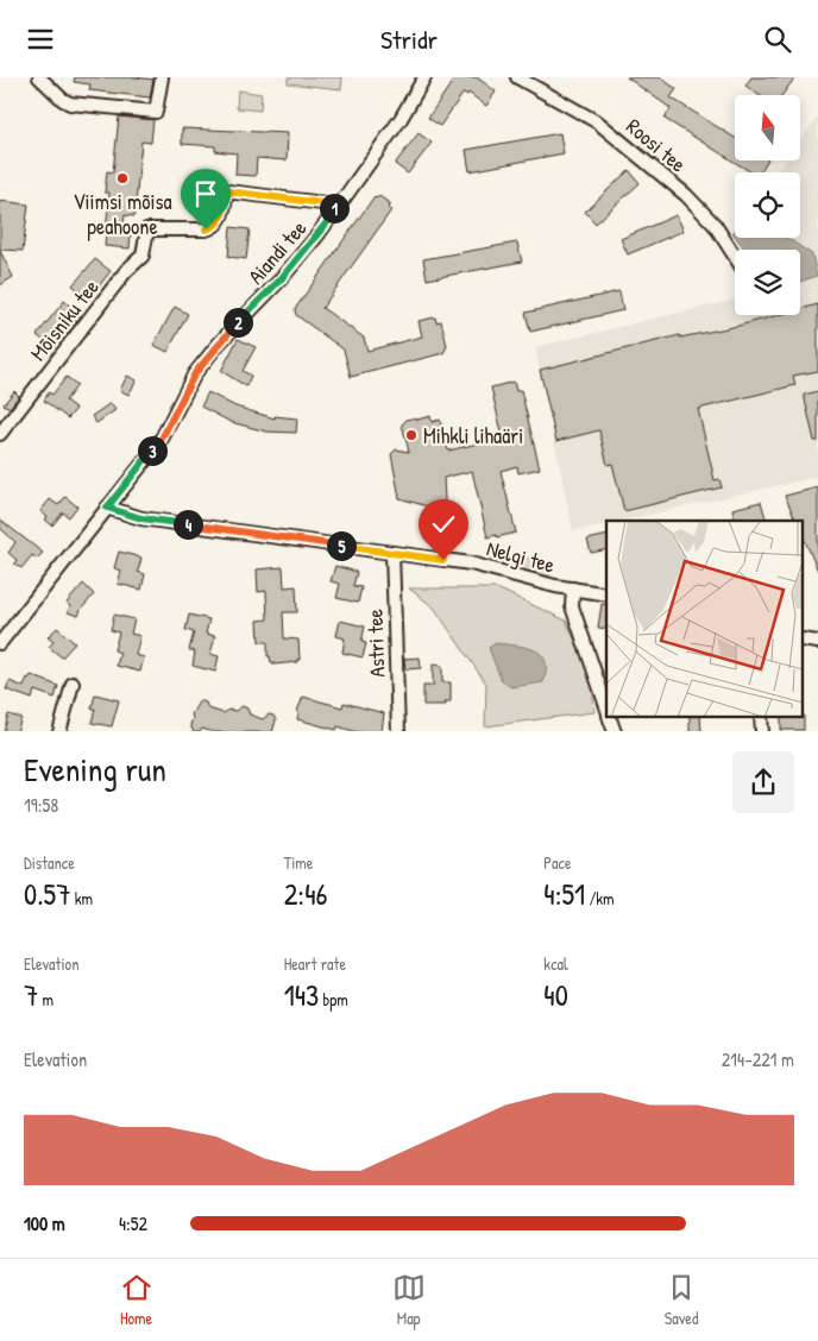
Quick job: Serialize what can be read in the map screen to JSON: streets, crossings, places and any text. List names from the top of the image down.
{
  "streets": {
    "street": [
      "Roosi tee",
      "Aiandi tee",
      "Mõisniku tee",
      "Nelgi tee",
      "Astri tee"
    ]
  },
  "crossings": [
    ["Aiandi tee", "Mõisniku tee"],
    ["Aiandi tee", "Nelgi tee"],
    ["Nelgi tee", "Astri tee"]
  ],
  "places": ["Viimsi mõisa peahoone", "Mihkli lihaäri"],
  "north": "top",
  "page": {
    "header": "Stridr",
    "pins": [
      "1",
      "2",
      "3",
      "4",
      "5"
    ],
    "heading": ["Evening run", "19:58"],
    "stats": [
      ["Distance", "0.57 km"],
      ["Time", "2:46"],
      ["Pace", "4:51 /km"],
      ["Elevation", "7 m"],
      ["Heart rate", "143 bpm"],
      ["kcal", "40"]
    ],
    "chart": ["Elevation", "214–221 m"],
    "list": [
      {
        "name": "100 m",
        "note": "4:52"
      }
    ],
    "tabs": ["Home", "Map", "Saved"]
  }
}
